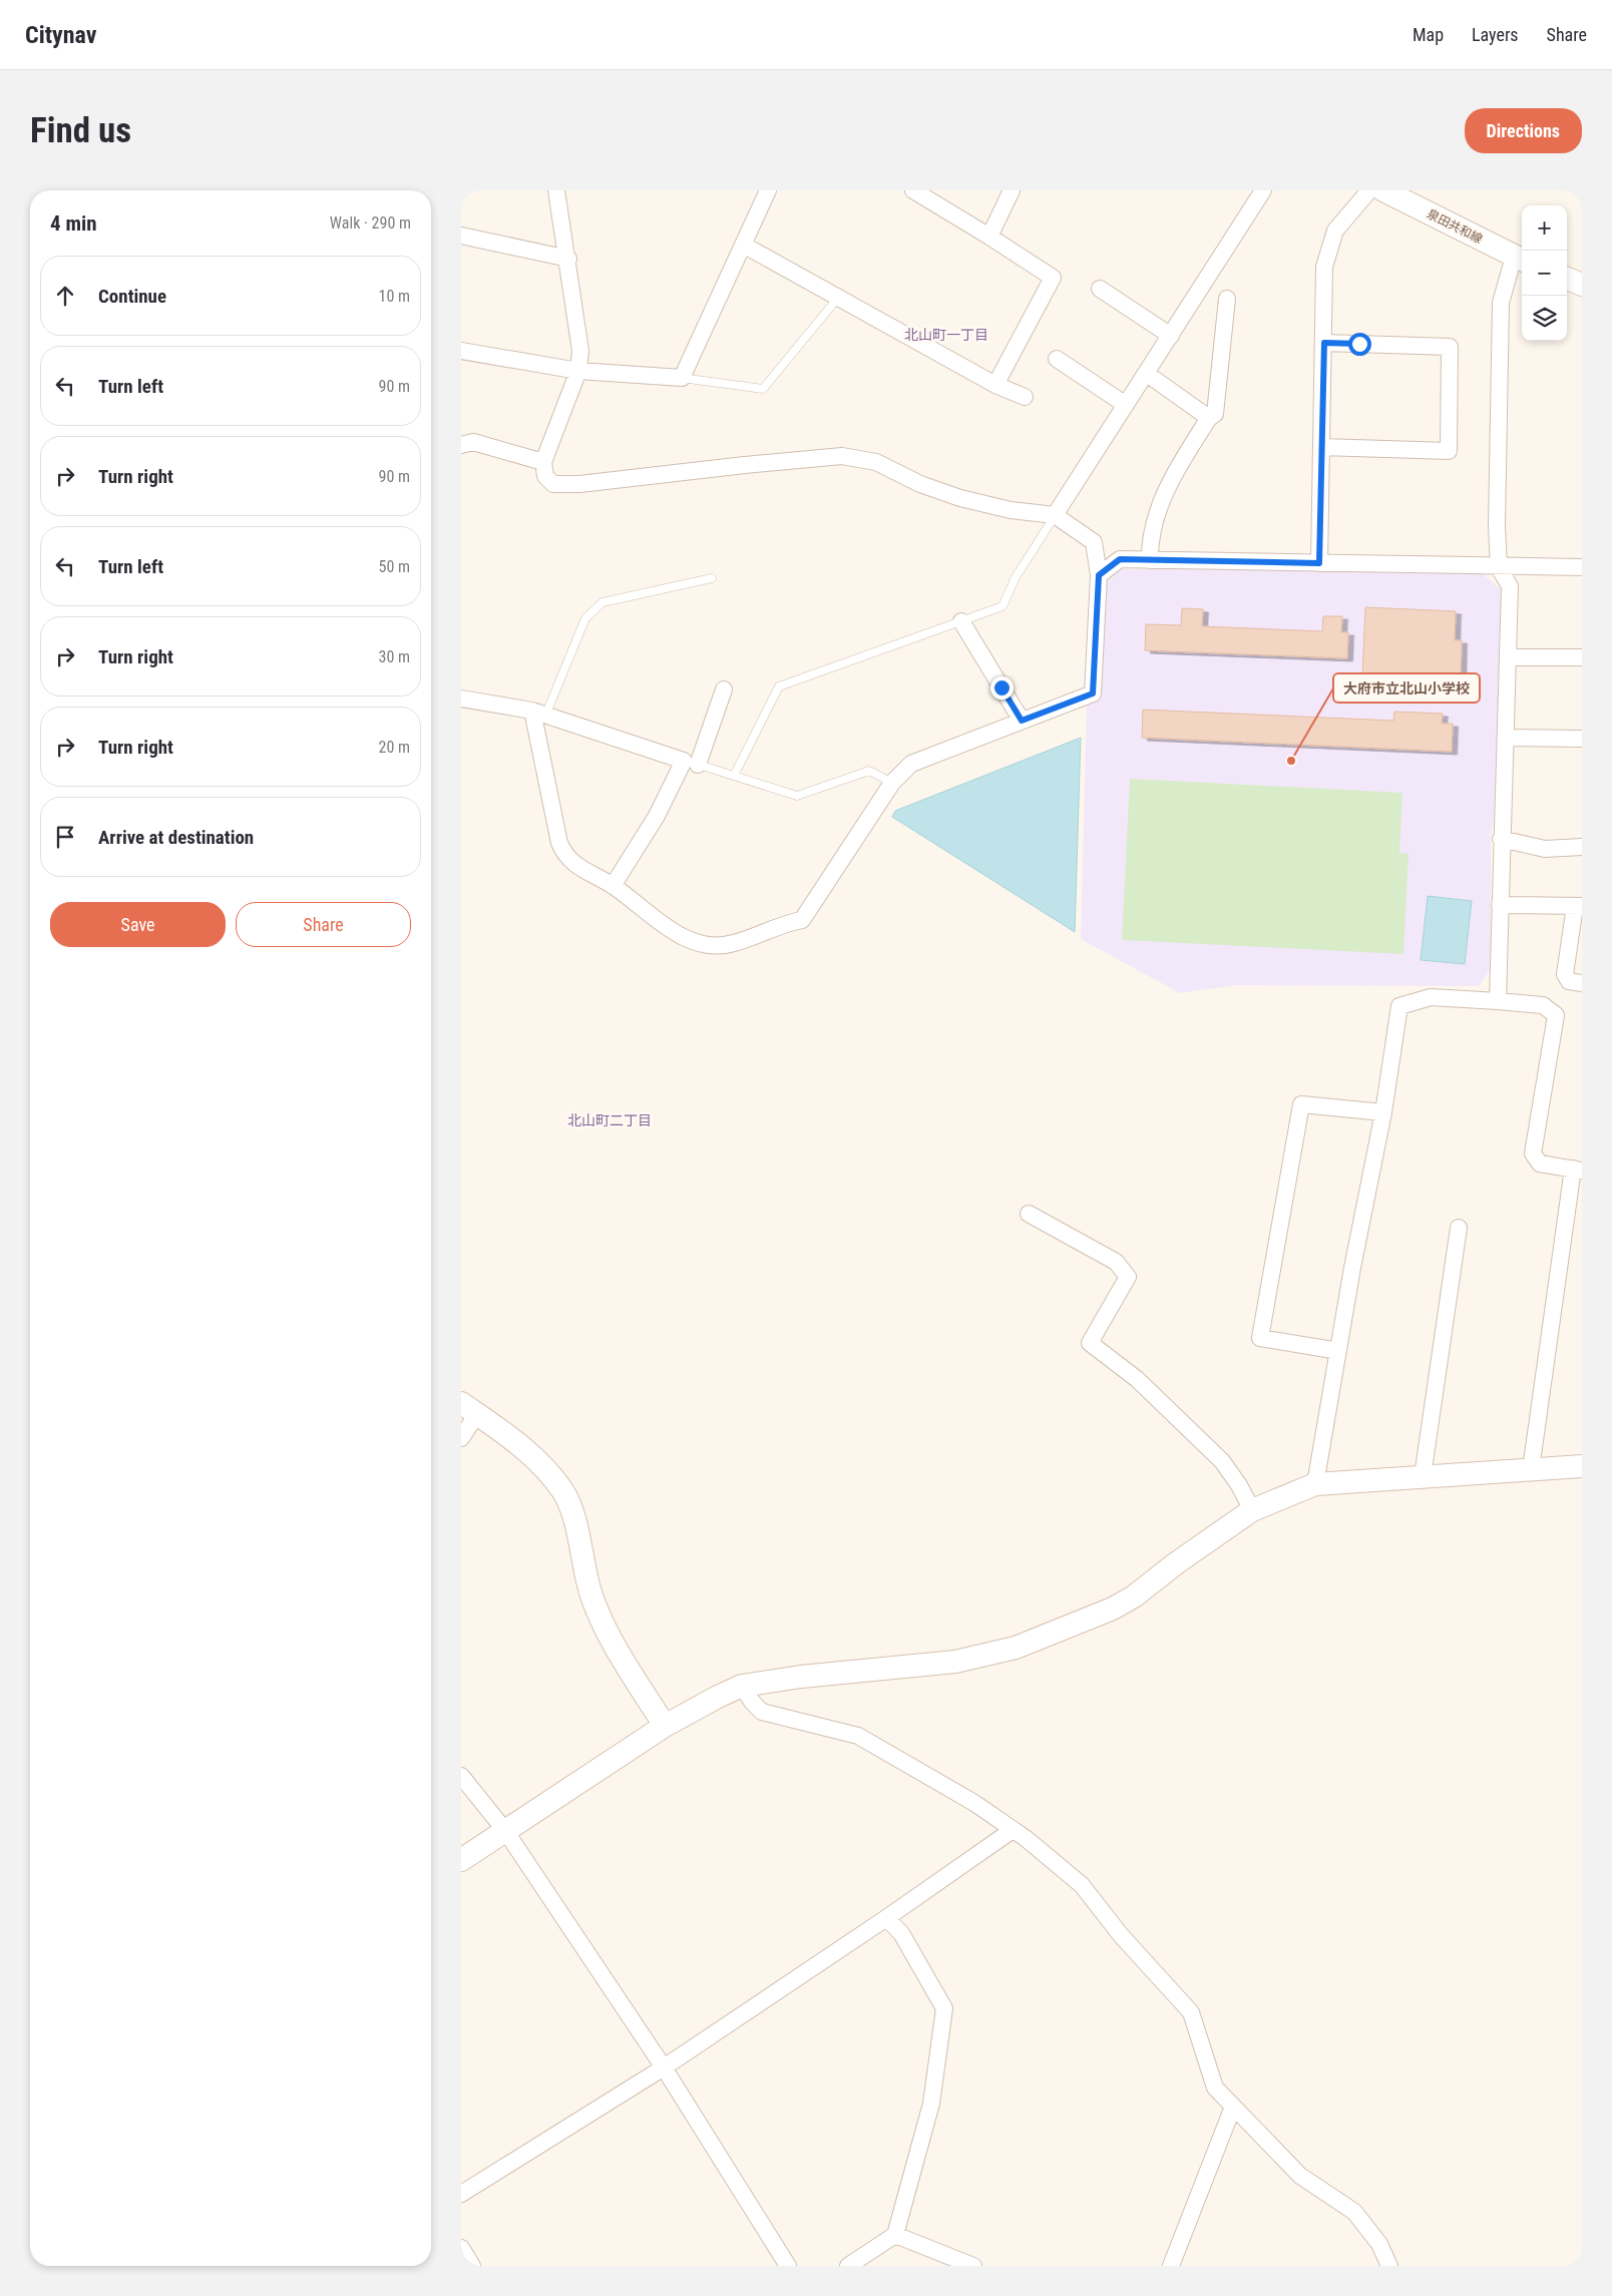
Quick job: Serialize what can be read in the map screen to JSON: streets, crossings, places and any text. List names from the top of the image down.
{
  "streets": {
    "street": ["泉田共和線"]
  },
  "districts": ["北山町一丁目", "北山町二丁目"],
  "places": ["大府市立北山小学校"],
  "page": {
    "header": "Citynav",
    "nav": ["Map", "Layers", "Share"],
    "buttons": [
      "Directions",
      ["Save", "Share"]
    ],
    "title": "Find us",
    "heading": ["4 min", "Walk · 290 m"],
    "map_buttons": ["+", "−"],
    "list": [
      ["Continue", "10 m"],
      ["Turn left", "90 m"],
      ["Turn right", "90 m"],
      ["Turn left", "50 m"],
      ["Turn right", "30 m"],
      ["Turn right", "20 m"],
      "Arrive at destination"
    ]
  }
}
